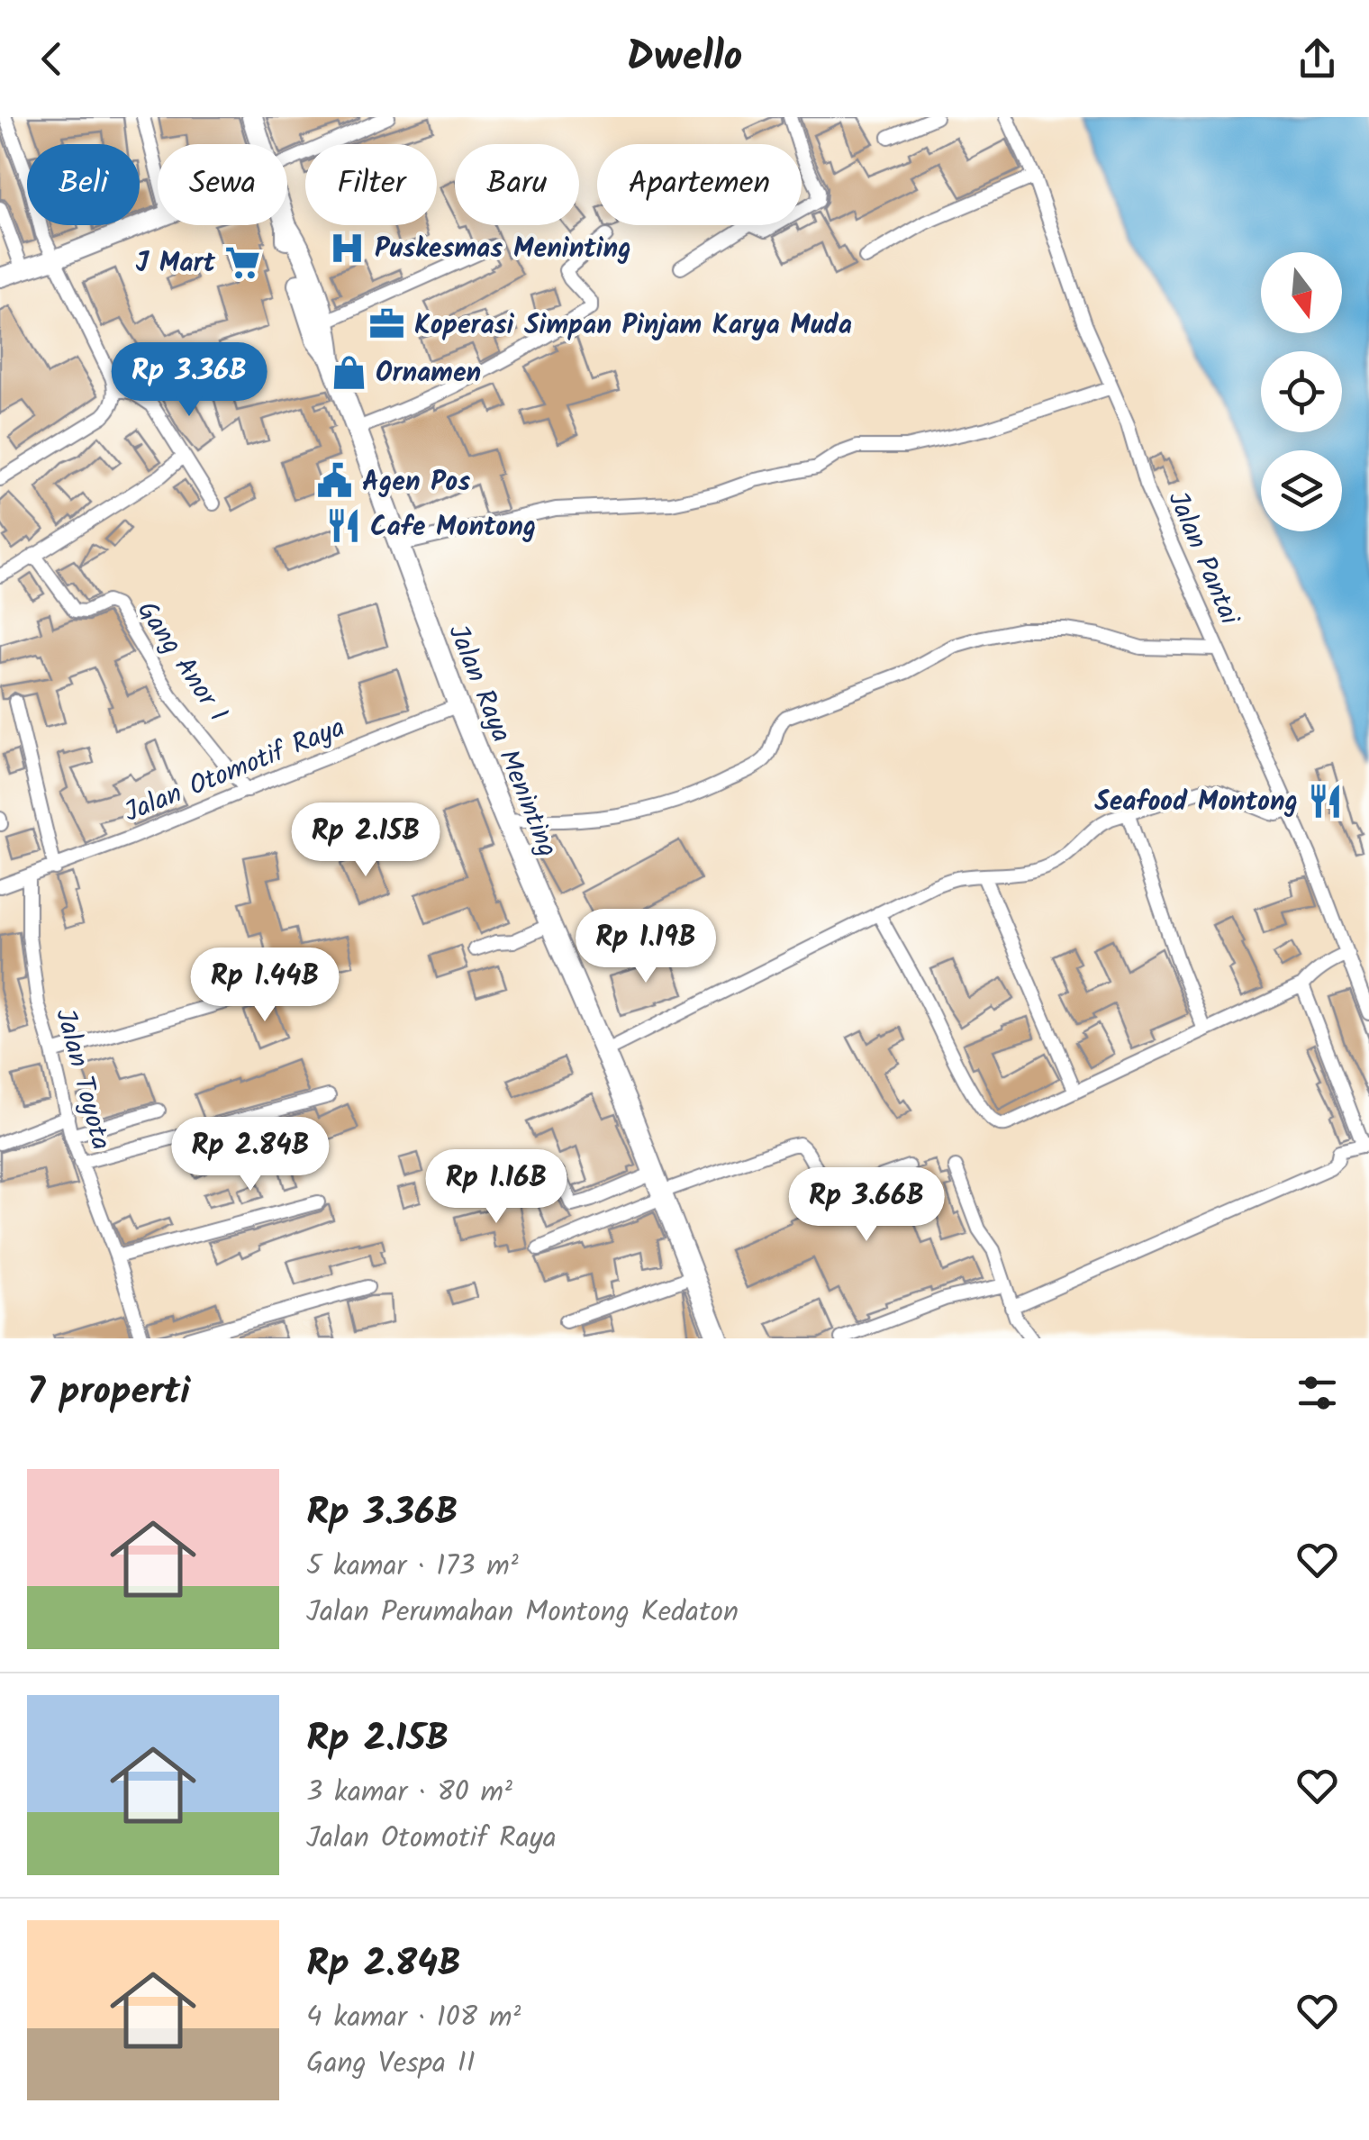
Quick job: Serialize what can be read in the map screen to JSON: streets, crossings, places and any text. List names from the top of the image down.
{
  "streets": {
    "highway": ["Jalan Raya Meninting"],
    "street": [
      "Jalan Pantai",
      "Gang Anor I",
      "Jalan Otomotif Raya",
      "Jalan Toyota"
    ]
  },
  "crossings": [
    ["Gang Anor I", "Jalan Otomotif Raya"],
    ["Jalan Raya Meninting", "Jalan Otomotif Raya"],
    ["Jalan Otomotif Raya", "Jalan Toyota"]
  ],
  "places": {
    "hospital": ["Puskesmas Meninting"],
    "supermarket": ["J Mart"],
    "office": ["Koperasi Simpan Pinjam Karya Muda"],
    "shop": ["Ornamen"],
    "public building": ["Agen Pos"],
    "restaurant": ["Cafe Montong", "Seafood Montong"]
  },
  "north": "bottom",
  "page": {
    "header": "Dwello",
    "chip": [
      "Beli",
      "Sewa",
      "Filter",
      "Baru",
      "Apartemen"
    ],
    "price": [
      "Rp 3.36B",
      "Rp 2.15B",
      "Rp 1.19B",
      "Rp 1.44B",
      "Rp 2.84B",
      "Rp 1.16B",
      "Rp 3.66B"
    ],
    "heading": "7 properti",
    "list": [
      {
        "name": "Rp 3.36B",
        "note": "5 kamar · 173 m² · Jalan Perumahan Montong Kedaton"
      },
      {
        "name": "Rp 2.15B",
        "note": "3 kamar · 80 m² · Jalan Otomotif Raya"
      },
      {
        "name": "Rp 2.84B",
        "note": "4 kamar · 108 m² · Gang Vespa II"
      }
    ]
  }
}
